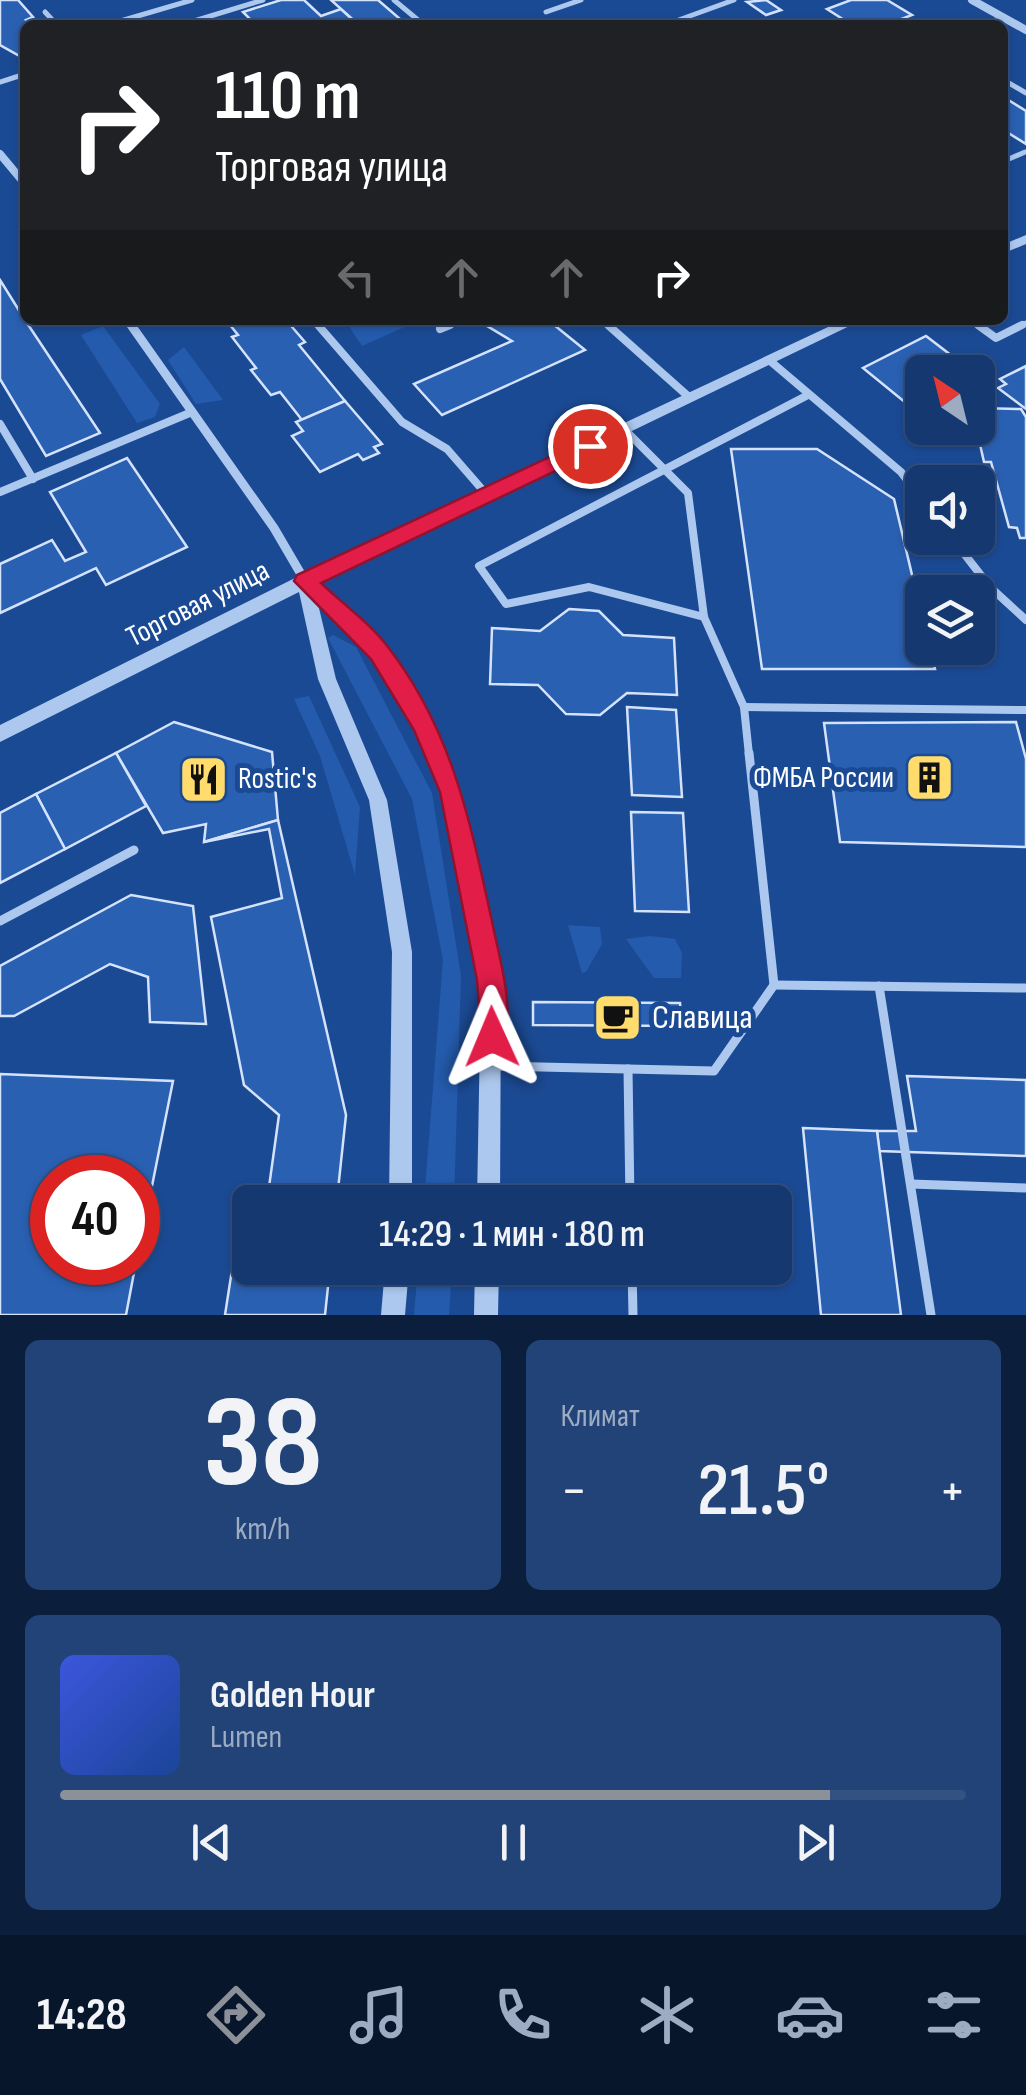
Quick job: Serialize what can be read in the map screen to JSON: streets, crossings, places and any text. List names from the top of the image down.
{
  "streets": {
    "street": ["Торговая улица"]
  },
  "places": {
    "building": ["ФМБА России"],
    "restaurant": ["Rostic's"],
    "cafe": ["Славица"]
  },
  "north": "top left",
  "page": {
    "turn": ["110 m", "Торговая улица"],
    "limit": "40",
    "trip": "14:29 · 1 мин · 180 m",
    "tile": [
      ["38", "km/h"],
      "Климат"
    ],
    "heat": ["−", "21.5°", "+"],
    "song": ["Golden Hour", "Lumen"],
    "tabs": "14:28"
  }
}
